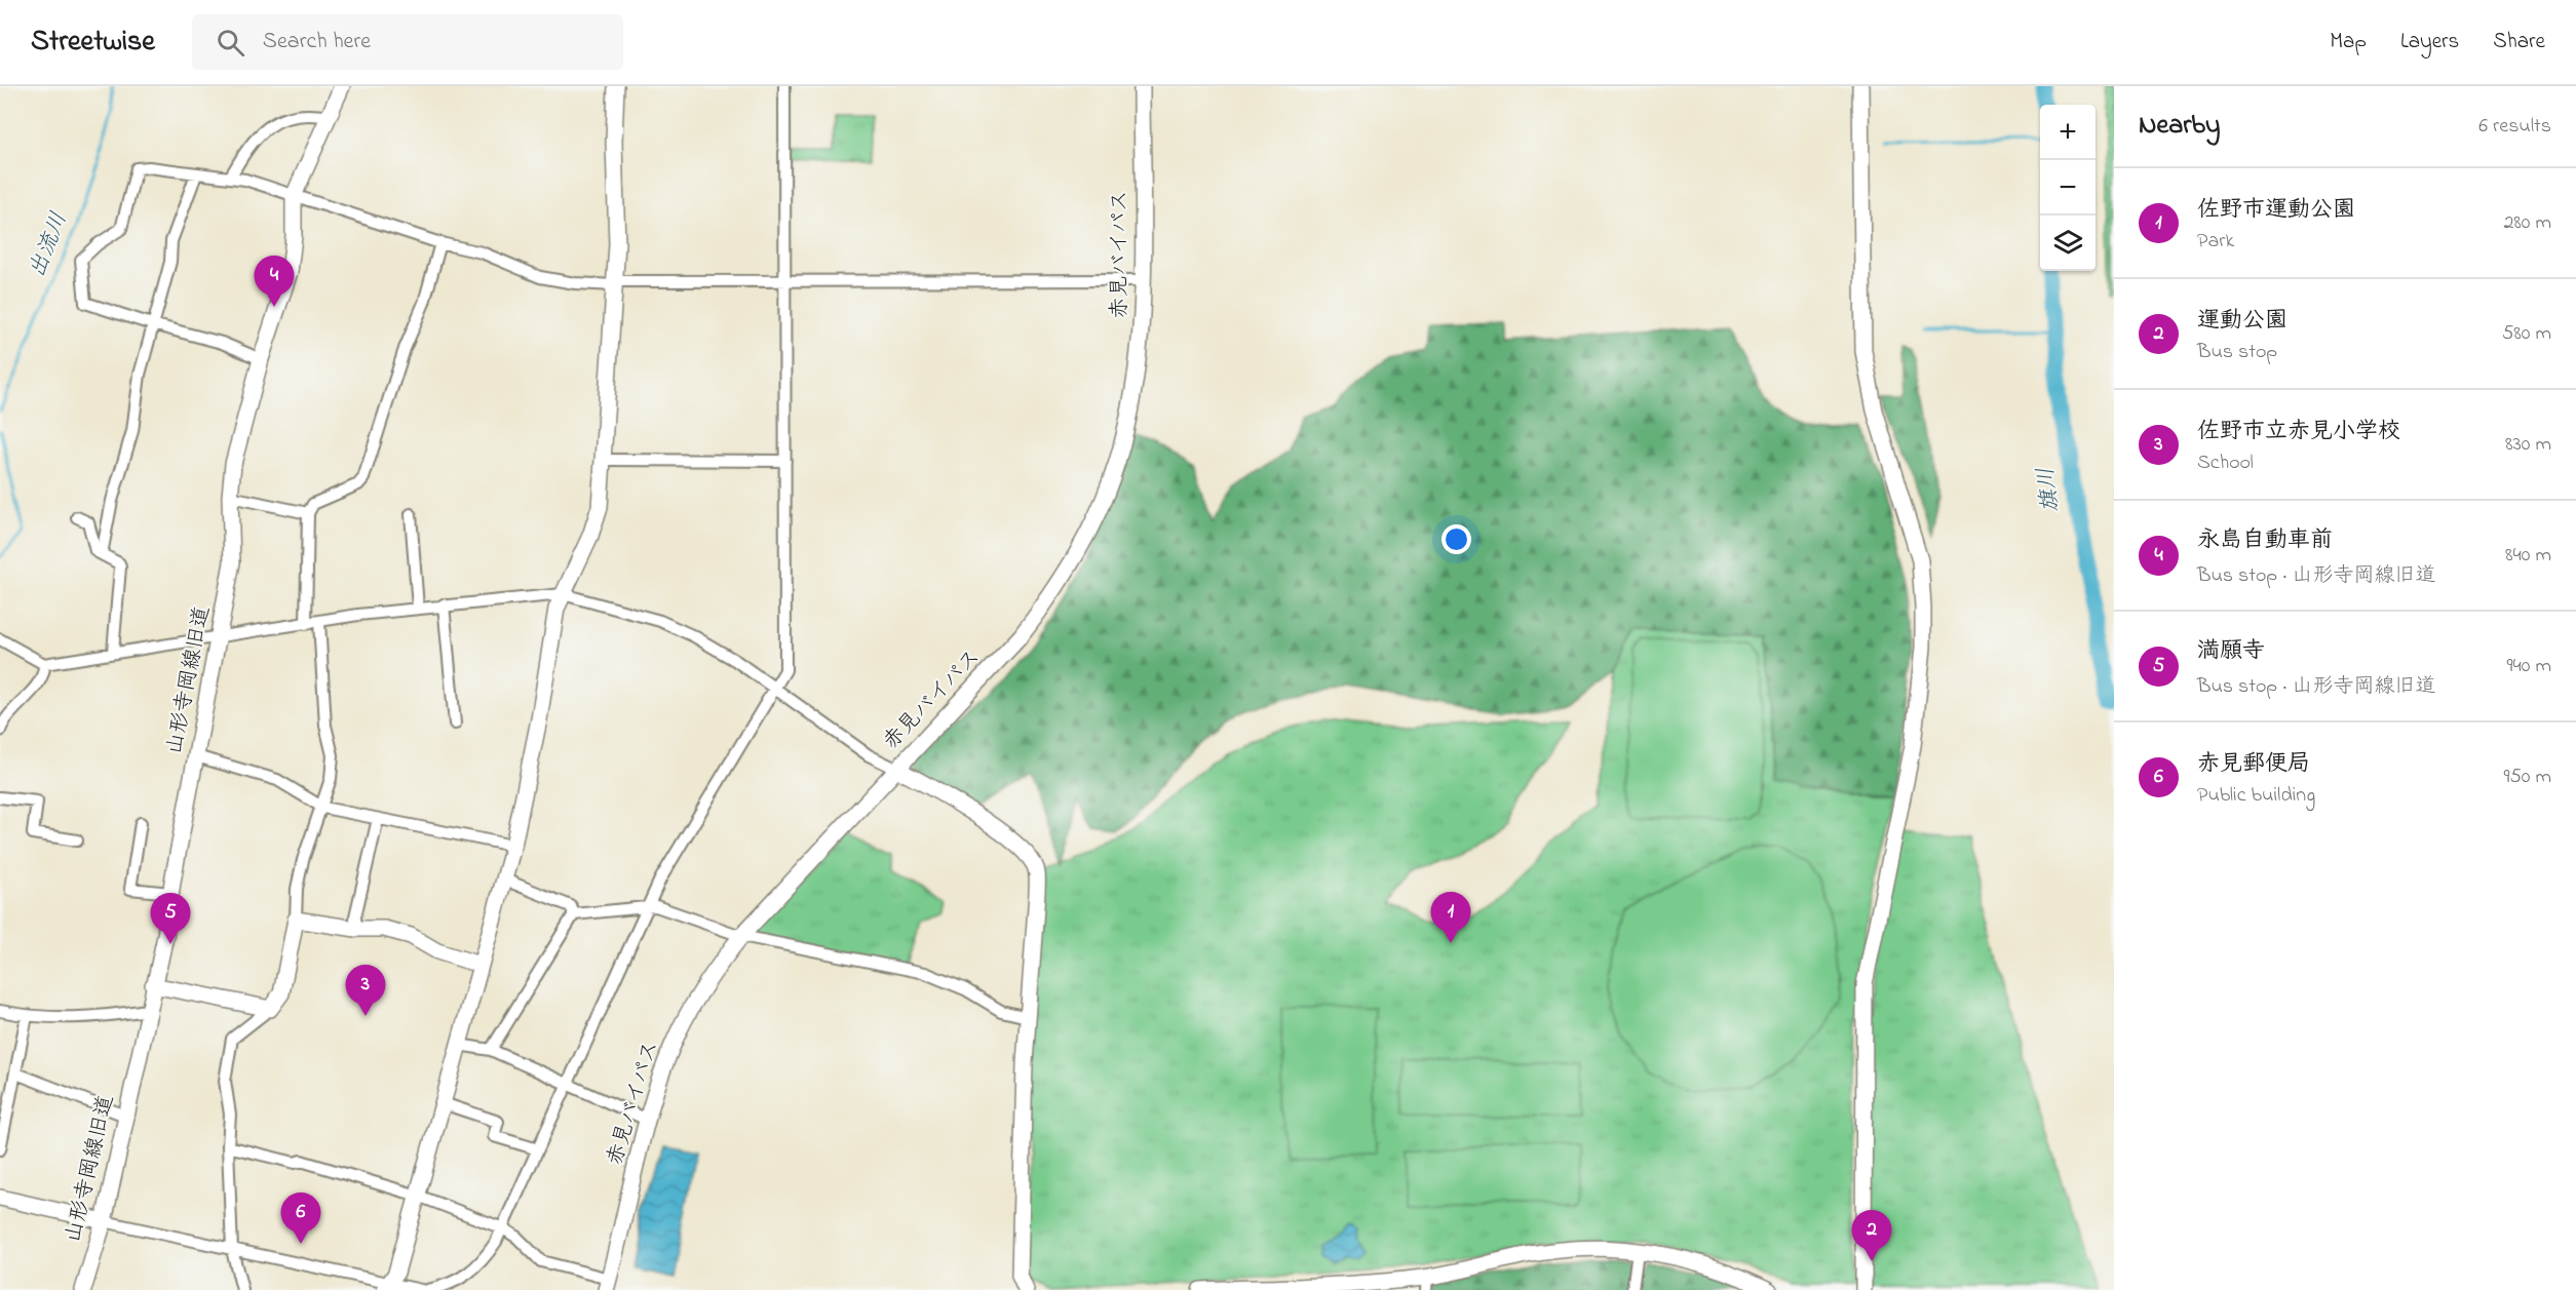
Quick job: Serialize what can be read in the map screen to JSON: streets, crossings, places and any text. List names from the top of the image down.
{
  "streets": {
    "street": ["赤見バイパス", "山形寺岡線旧道"]
  },
  "water": ["出流川", "旗川"],
  "page": {
    "header": "Streetwise",
    "search": "Search here",
    "nav": ["Map", "Layers", "Share"],
    "heading": ["Nearby", "6 results"],
    "map_buttons": ["+", "−"],
    "list": [
      {
        "mark": "1",
        "name": "佐野市運動公園",
        "note": "Park",
        "value": "280 m"
      },
      {
        "mark": "2",
        "name": "運動公園",
        "note": "Bus stop",
        "value": "580 m"
      },
      {
        "mark": "3",
        "name": "佐野市立赤見小学校",
        "note": "School",
        "value": "830 m"
      },
      {
        "mark": "4",
        "name": "永島自動車前",
        "note": "Bus stop · 山形寺岡線旧道",
        "value": "840 m"
      },
      {
        "mark": "5",
        "name": "満願寺",
        "note": "Bus stop · 山形寺岡線旧道",
        "value": "940 m"
      },
      {
        "mark": "6",
        "name": "赤見郵便局",
        "note": "Public building",
        "value": "950 m"
      }
    ],
    "pins": [
      "4",
      "1",
      "5",
      "3",
      "6",
      "2"
    ]
  }
}
